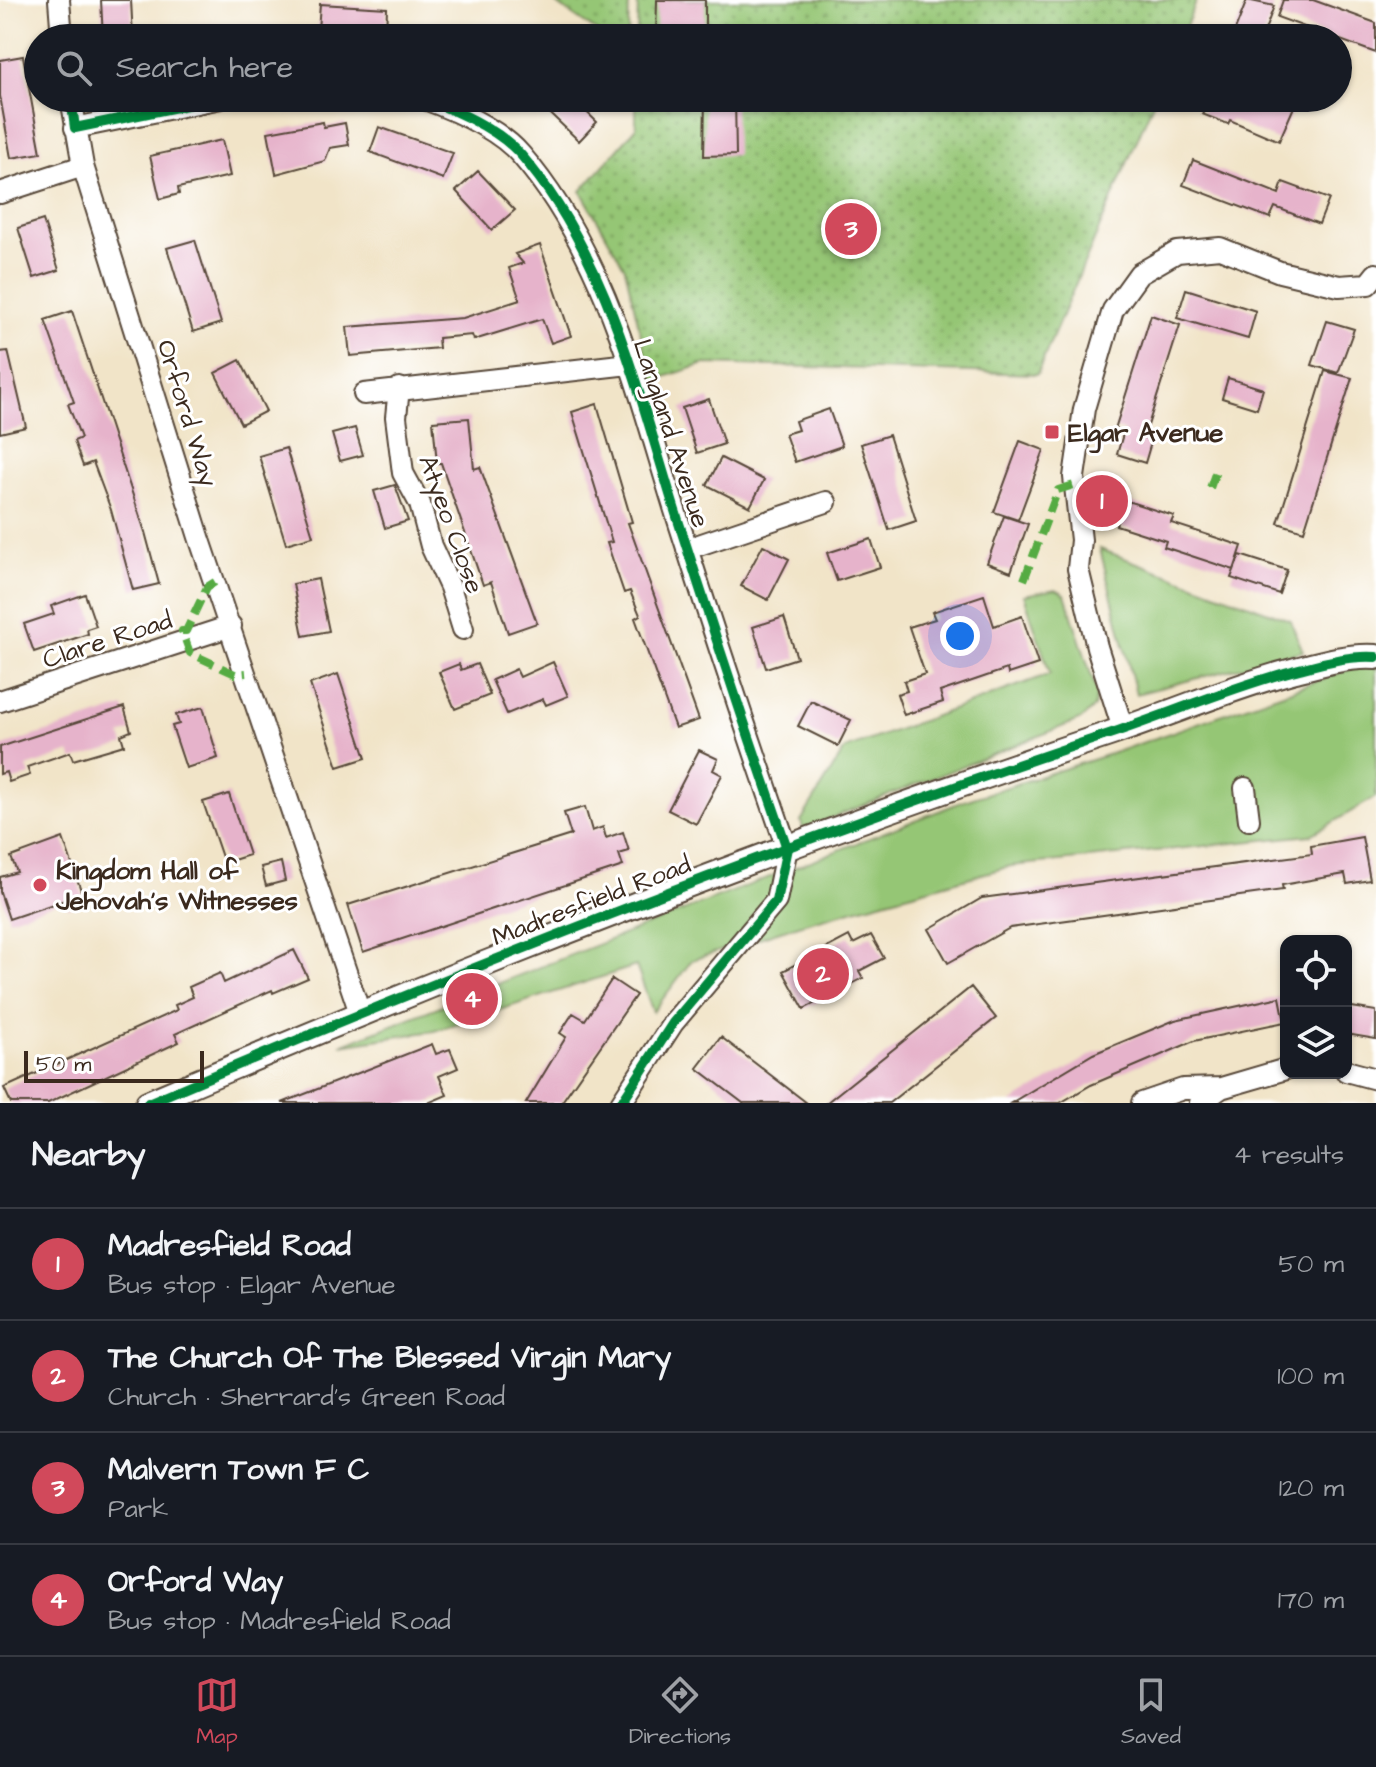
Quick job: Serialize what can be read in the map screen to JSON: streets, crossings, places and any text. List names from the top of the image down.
{
  "streets": {
    "street": [
      "Orford Way",
      "Langland Avenue",
      "Atyeo Close",
      "Clare Road",
      "Madresfield Road"
    ]
  },
  "crossings": [
    ["Orford Way", "Clare Road"],
    ["Orford Way", "Madresfield Road"],
    ["Langland Avenue", "Atyeo Close"],
    ["Langland Avenue", "Madresfield Road"]
  ],
  "places": {
    "transit": ["Elgar Avenue"],
    "other": ["Kingdom Hall of Jehovah's Witnesses"]
  },
  "scale_bar": "50 m",
  "page": {
    "search": "Search here",
    "pins": [
      "3",
      "1",
      "2",
      "4"
    ],
    "scale": "50 m",
    "heading": ["Nearby", "4 results"],
    "list": [
      {
        "mark": "1",
        "name": "Madresfield Road",
        "note": "Bus stop · Elgar Avenue",
        "value": "50 m"
      },
      {
        "mark": "2",
        "name": "The Church Of The Blessed Virgin Mary",
        "note": "Church · Sherrard's Green Road",
        "value": "100 m"
      },
      {
        "mark": "3",
        "name": "Malvern Town F C",
        "note": "Park",
        "value": "120 m"
      },
      {
        "mark": "4",
        "name": "Orford Way",
        "note": "Bus stop · Madresfield Road",
        "value": "170 m"
      }
    ],
    "nav": ["Map", "Directions", "Saved"]
  }
}
